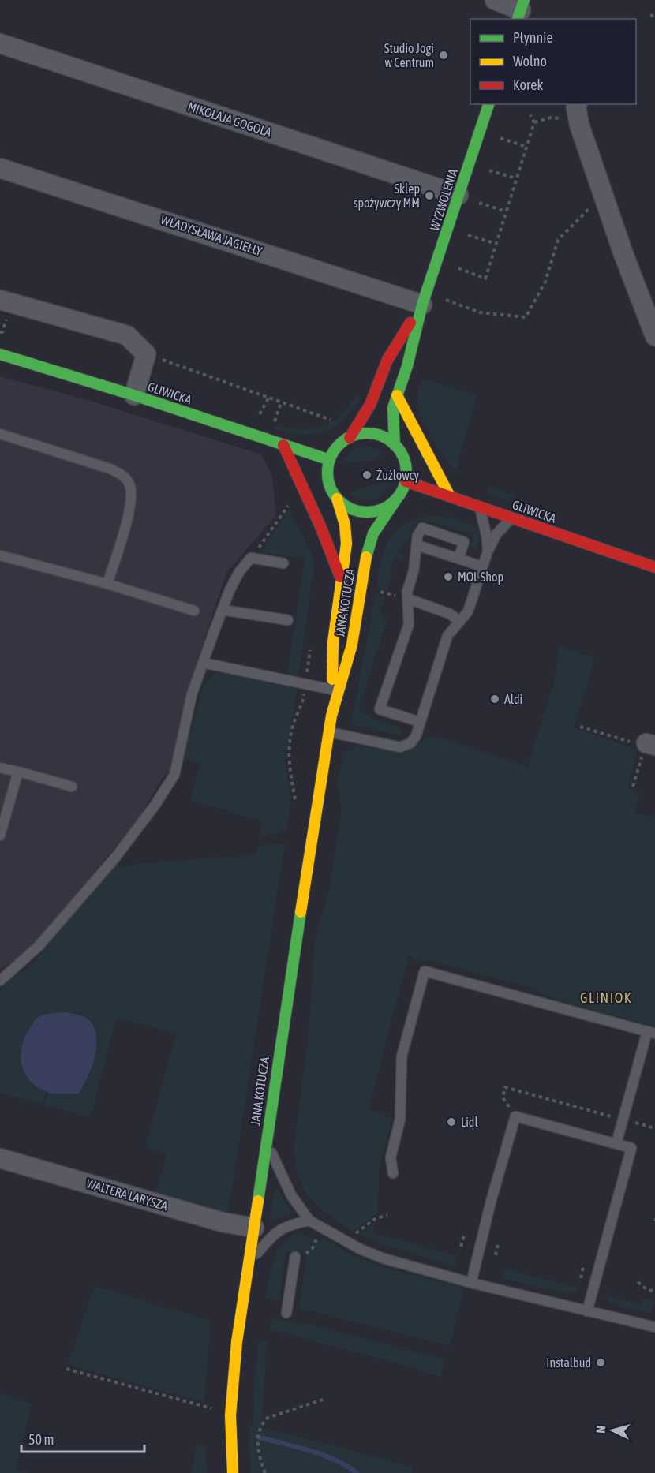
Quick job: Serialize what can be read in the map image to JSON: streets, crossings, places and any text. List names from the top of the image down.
{
  "streets": {
    "main road": ["WYZWOLENIA", "GLIWICKA", "JANA KOTUCZA"],
    "street": ["MIKOŁAJA GOGOLA", "WŁADYSŁAWA JAGIEŁŁY", "WALTERA LARYSZA"]
  },
  "crossings": [
    ["MIKOŁAJA GOGOLA", "WYZWOLENIA"],
    ["WYZWOLENIA", "WŁADYSŁAWA JAGIEŁŁY"],
    ["WYZWOLENIA", "GLIWICKA"],
    ["WYZWOLENIA", "JANA KOTUCZA"],
    ["GLIWICKA", "JANA KOTUCZA"],
    ["JANA KOTUCZA", "WALTERA LARYSZA"]
  ],
  "districts": ["GLINIOK"],
  "places": [
    "Studio Jogi w Centrum",
    "Sklep spożywczy MM",
    "Żużlowcy",
    "MOL Shop",
    "Aldi",
    "Lidl",
    "Instalbud"
  ],
  "legend": ["Płynnie", "Wolno", "Korek"],
  "scale_bar": "50 m",
  "north": "left"
}
